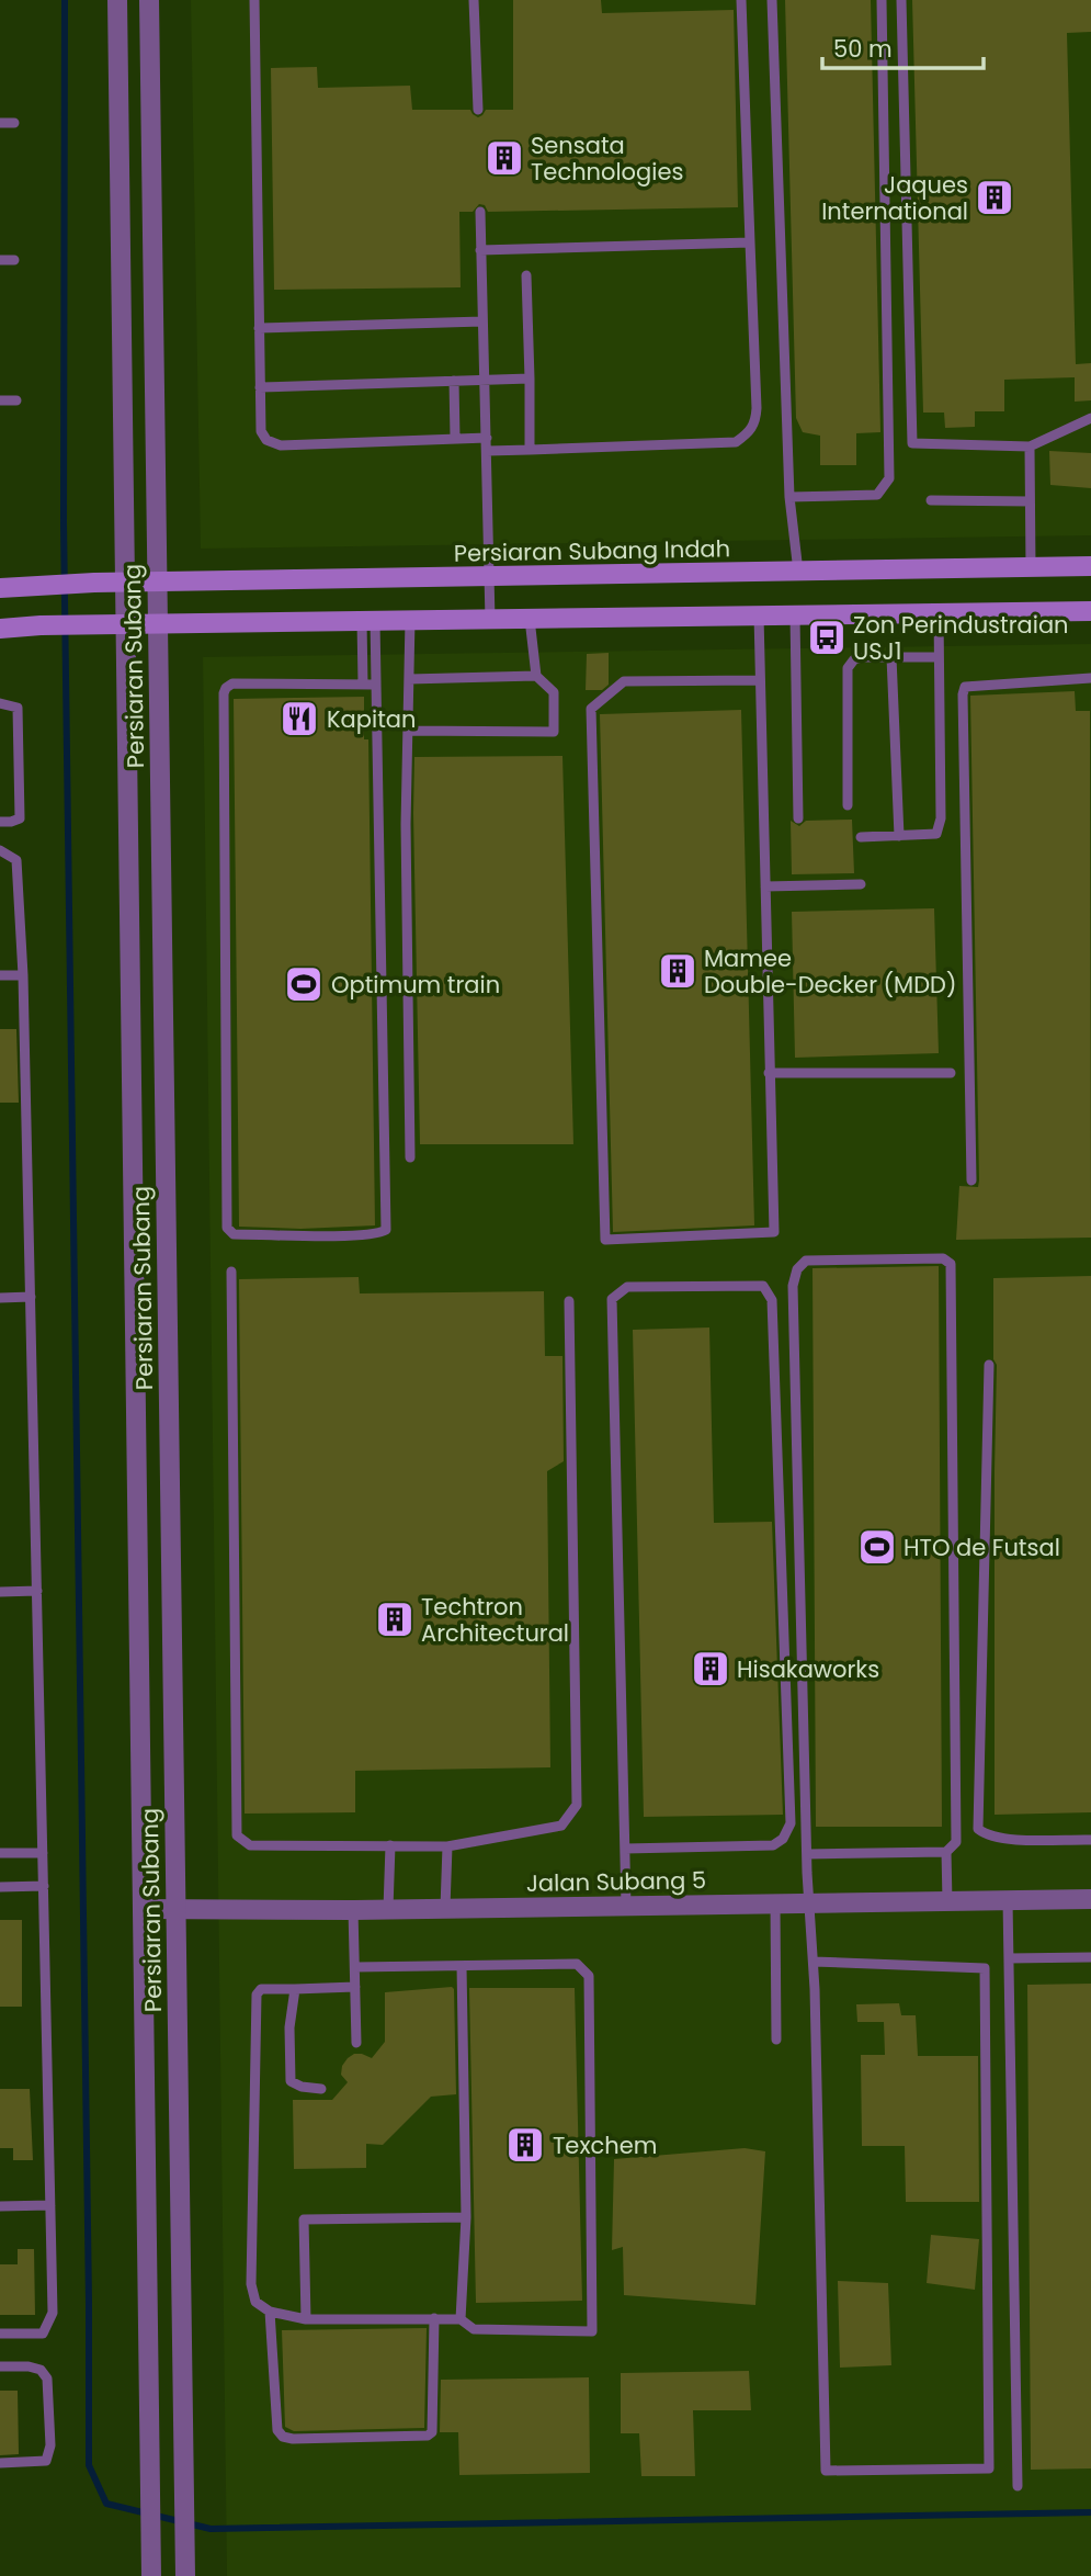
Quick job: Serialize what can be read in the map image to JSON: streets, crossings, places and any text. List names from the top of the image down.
{
  "streets": {
    "main road": ["Persiaran Subang Indah"],
    "street": ["Persiaran Subang", "Jalan Subang 5"]
  },
  "crossings": [
    ["Persiaran Subang Indah", "Persiaran Subang"],
    ["Persiaran Subang", "Jalan Subang 5"]
  ],
  "places": {
    "building": [
      "Sensata Technologies",
      "Jaques International",
      "Mamee Double-Decker (MDD)",
      "Techtron Architectural",
      "Hisakaworks",
      "Texchem"
    ],
    "bus stop": ["Zon Perindustraian USJ1"],
    "restaurant": ["Kapitan"],
    "sports": ["Optimum train", "HTO de Futsal"]
  },
  "scale_bar": "50 m"
}
